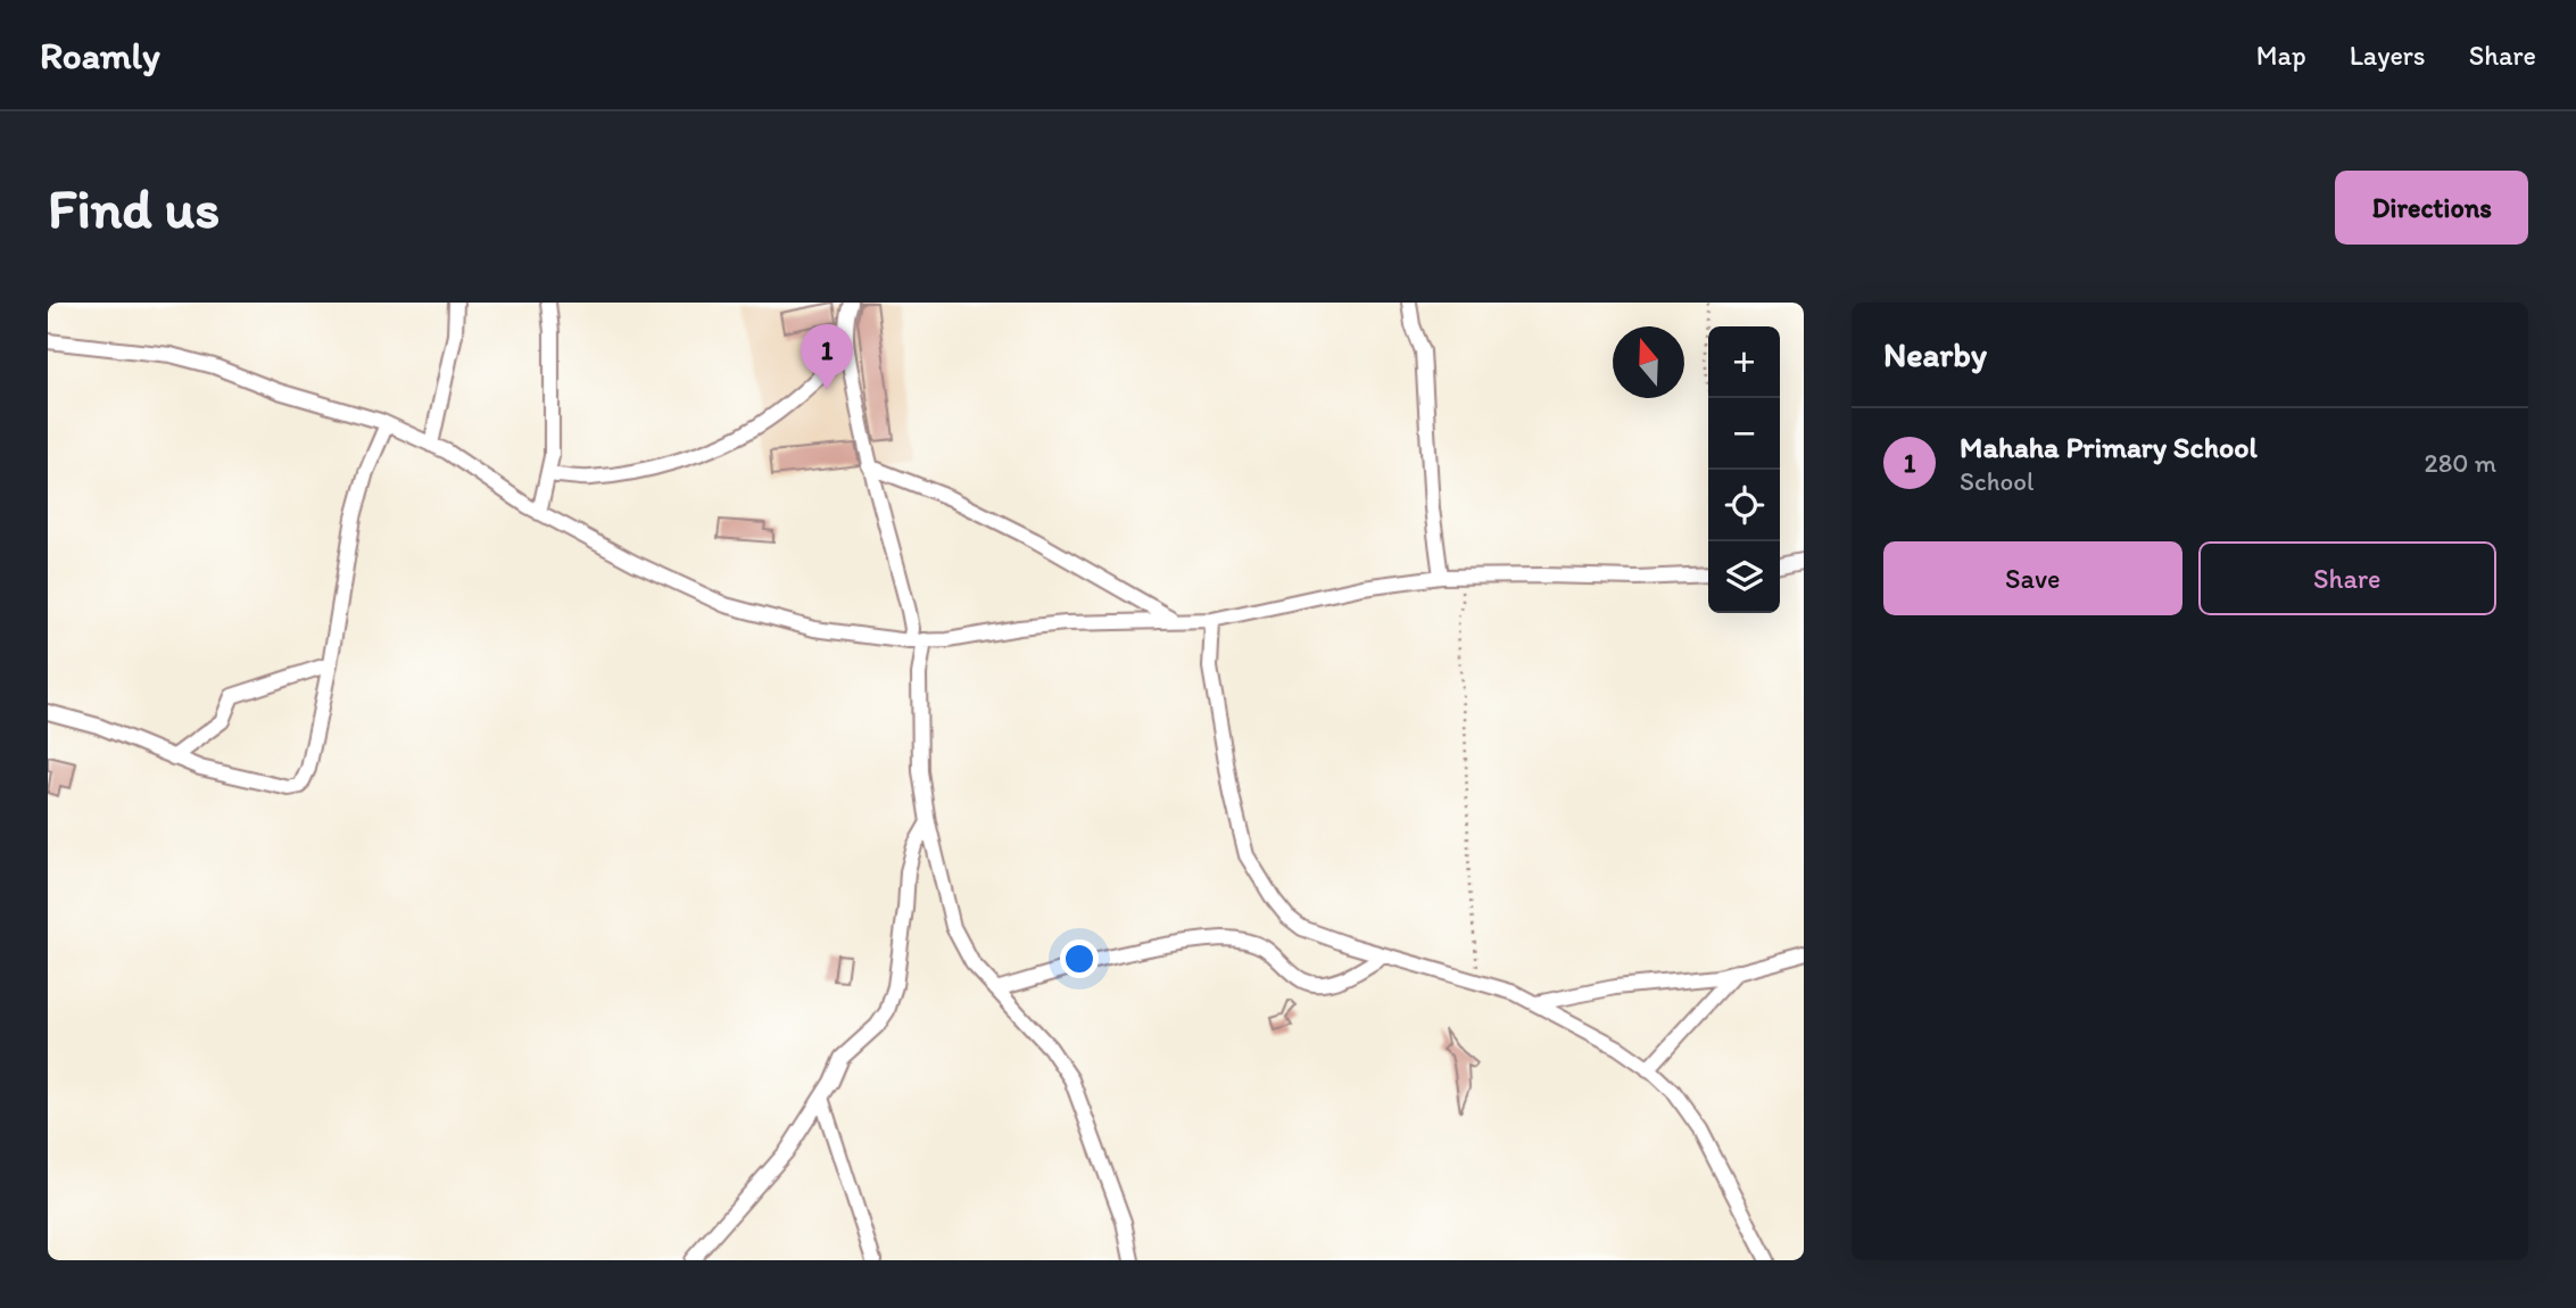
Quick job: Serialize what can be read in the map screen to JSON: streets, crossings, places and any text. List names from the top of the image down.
{
  "north": "top",
  "page": {
    "header": "Roamly",
    "nav": ["Map", "Layers", "Share"],
    "buttons": [
      "Directions",
      ["Save", "Share"]
    ],
    "title": "Find us",
    "heading": "Nearby",
    "pins": "1",
    "map_buttons": ["+", "−"],
    "list": [
      {
        "mark": "1",
        "name": "Mahaha Primary School",
        "note": "School",
        "value": "280 m"
      }
    ]
  }
}
